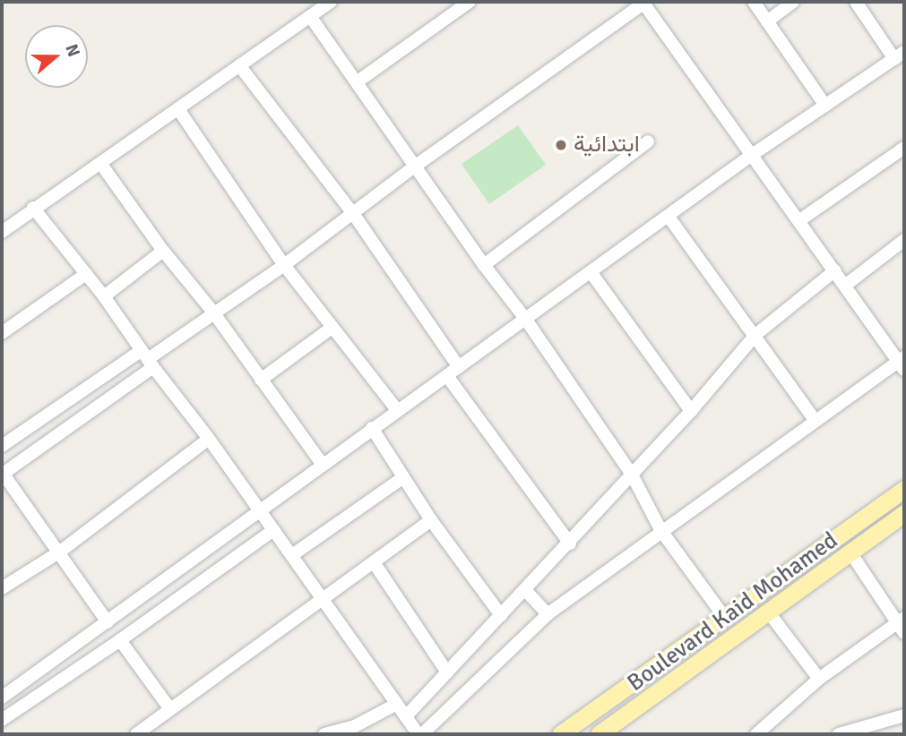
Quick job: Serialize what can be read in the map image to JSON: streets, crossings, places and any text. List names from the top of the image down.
{
  "streets": {
    "main road": ["Boulevard Kaid Mohamed"]
  },
  "places": ["ابتدائية"],
  "north": "right"
}
